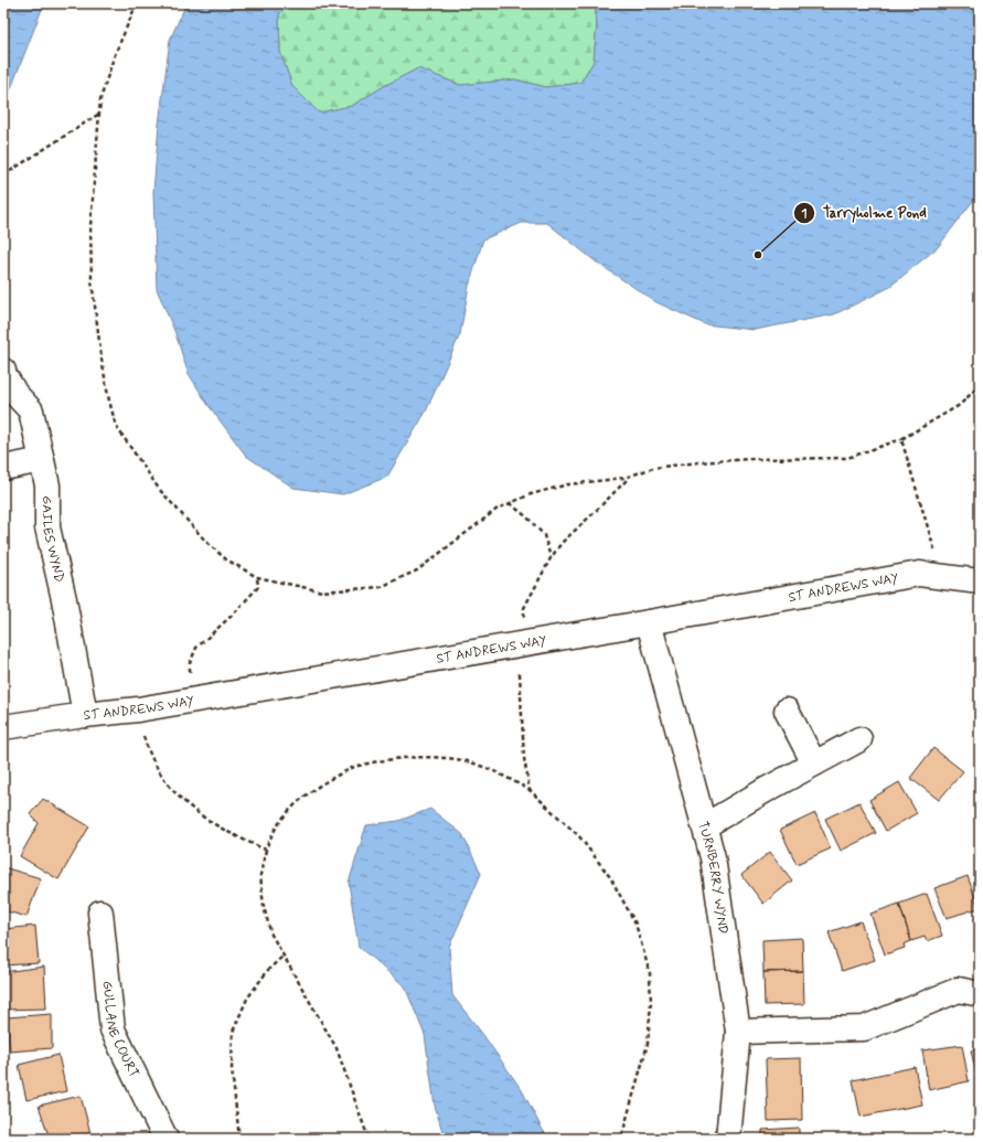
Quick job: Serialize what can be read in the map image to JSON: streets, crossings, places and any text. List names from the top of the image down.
{
  "streets": {
    "street": [
      "GAILES WYND",
      "ST ANDREWS WAY",
      "TURNBERRY WYND",
      "GULLANE COURT"
    ]
  },
  "crossings": [
    ["GAILES WYND", "ST ANDREWS WAY"],
    ["ST ANDREWS WAY", "TURNBERRY WYND"]
  ],
  "places": ["Tarryholme Pond"]
}
